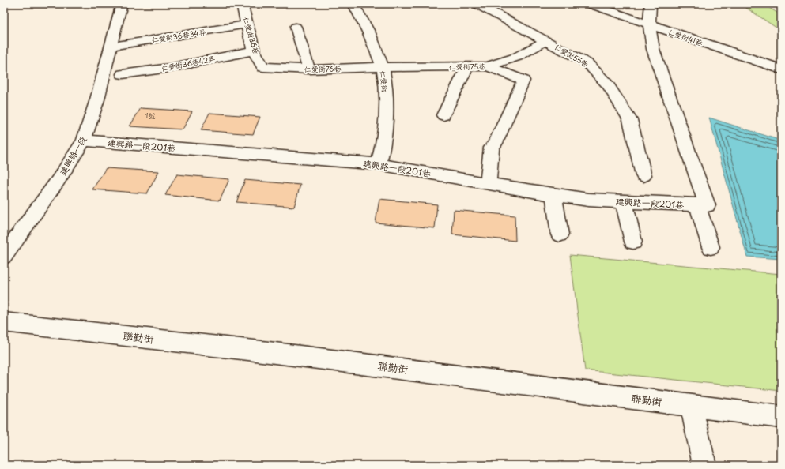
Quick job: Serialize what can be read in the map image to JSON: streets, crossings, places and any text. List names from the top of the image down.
{
  "streets": {
    "street": [
      "仁愛街36巷34弄",
      "仁愛街36巷",
      "仁愛街41巷",
      "仁愛街55巷",
      "仁愛街36巷42弄",
      "仁愛街75巷",
      "仁愛街76巷",
      "仁愛街",
      "建興路一段201巷",
      "建興路一段",
      "聯勤街"
    ]
  },
  "crossings": [
    ["仁愛街36巷34弄", "仁愛街36巷"],
    ["仁愛街36巷34弄", "建興路一段"],
    ["仁愛街36巷", "仁愛街36巷42弄"],
    ["仁愛街36巷", "仁愛街76巷"],
    ["仁愛街55巷", "仁愛街75巷"],
    ["仁愛街75巷", "仁愛街76巷"],
    ["仁愛街75巷", "仁愛街"],
    ["仁愛街76巷", "仁愛街"],
    ["仁愛街", "建興路一段201巷"],
    ["建興路一段201巷", "建興路一段"]
  ],
  "house_numbers": ["1號"]
}
